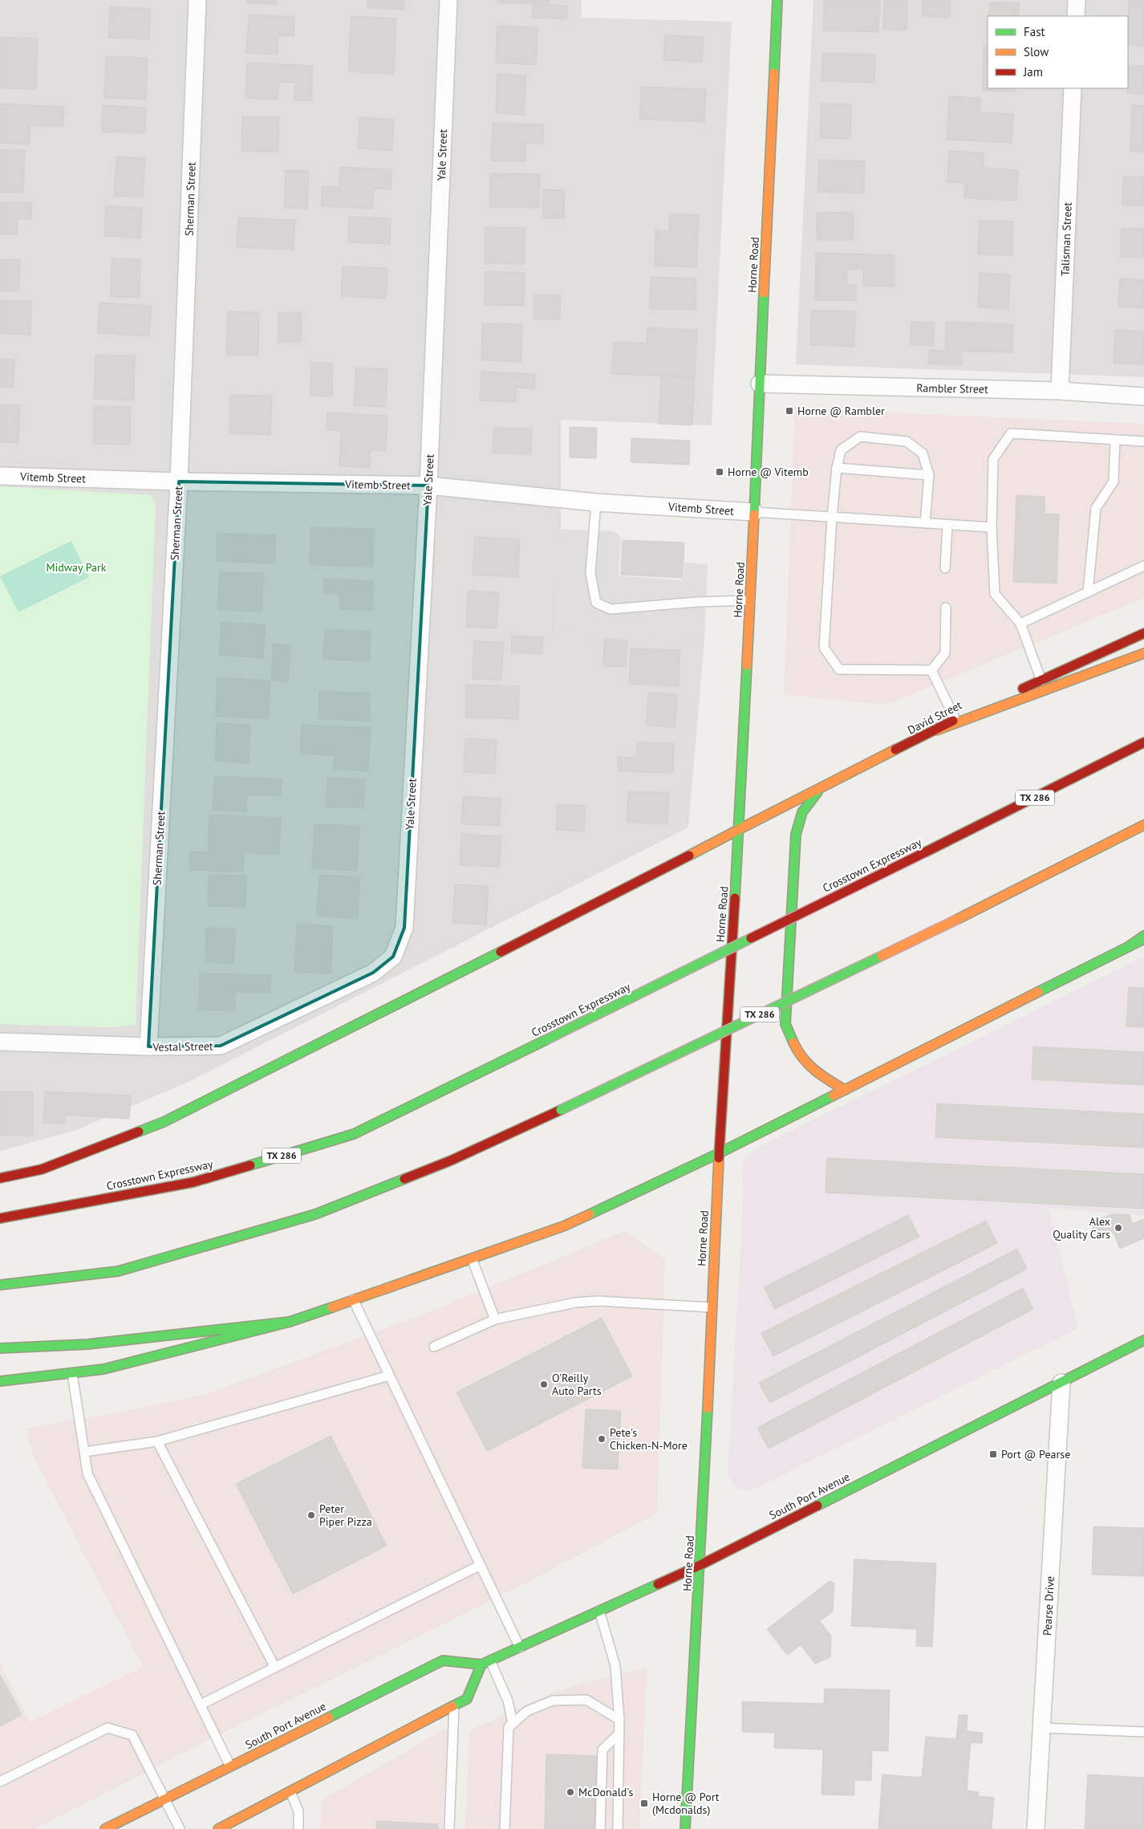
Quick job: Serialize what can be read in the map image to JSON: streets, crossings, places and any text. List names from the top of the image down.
{
  "streets": {
    "main road": [
      "Horne Road",
      "David Street",
      "TX 286",
      "Crosstown Expressway",
      "South Port Avenue"
    ],
    "street": [
      "Yale Street",
      "Sherman Street",
      "Talisman Street",
      "Rambler Street",
      "Vitemb Street",
      "Vestal Street",
      "Pearse Drive"
    ]
  },
  "crossings": [
    ["Yale Street", "Vitemb Street"],
    ["Yale Street", "Vestal Street"],
    ["Sherman Street", "Vitemb Street"],
    ["Sherman Street", "Vestal Street"],
    ["Talisman Street", "Rambler Street"],
    ["Horne Road", "Rambler Street"],
    ["Horne Road", "Vitemb Street"],
    ["Horne Road", "David Street"],
    ["Horne Road", "South Port Avenue"],
    ["South Port Avenue", "Pearse Drive"]
  ],
  "parks": ["Midway Park"],
  "places": {
    "transit": [
      "Horne @ Rambler",
      "Horne @ Vitemb",
      "Port @ Pearse",
      "Horne @ Port (Mcdonalds)"
    ],
    "other": [
      "Alex Quality Cars",
      "O'Reilly Auto Parts",
      "Pete's Chicken-N-More",
      "Peter Piper Pizza",
      "McDonald's"
    ]
  },
  "legend": ["Fast", "Slow", "Jam"]
}
